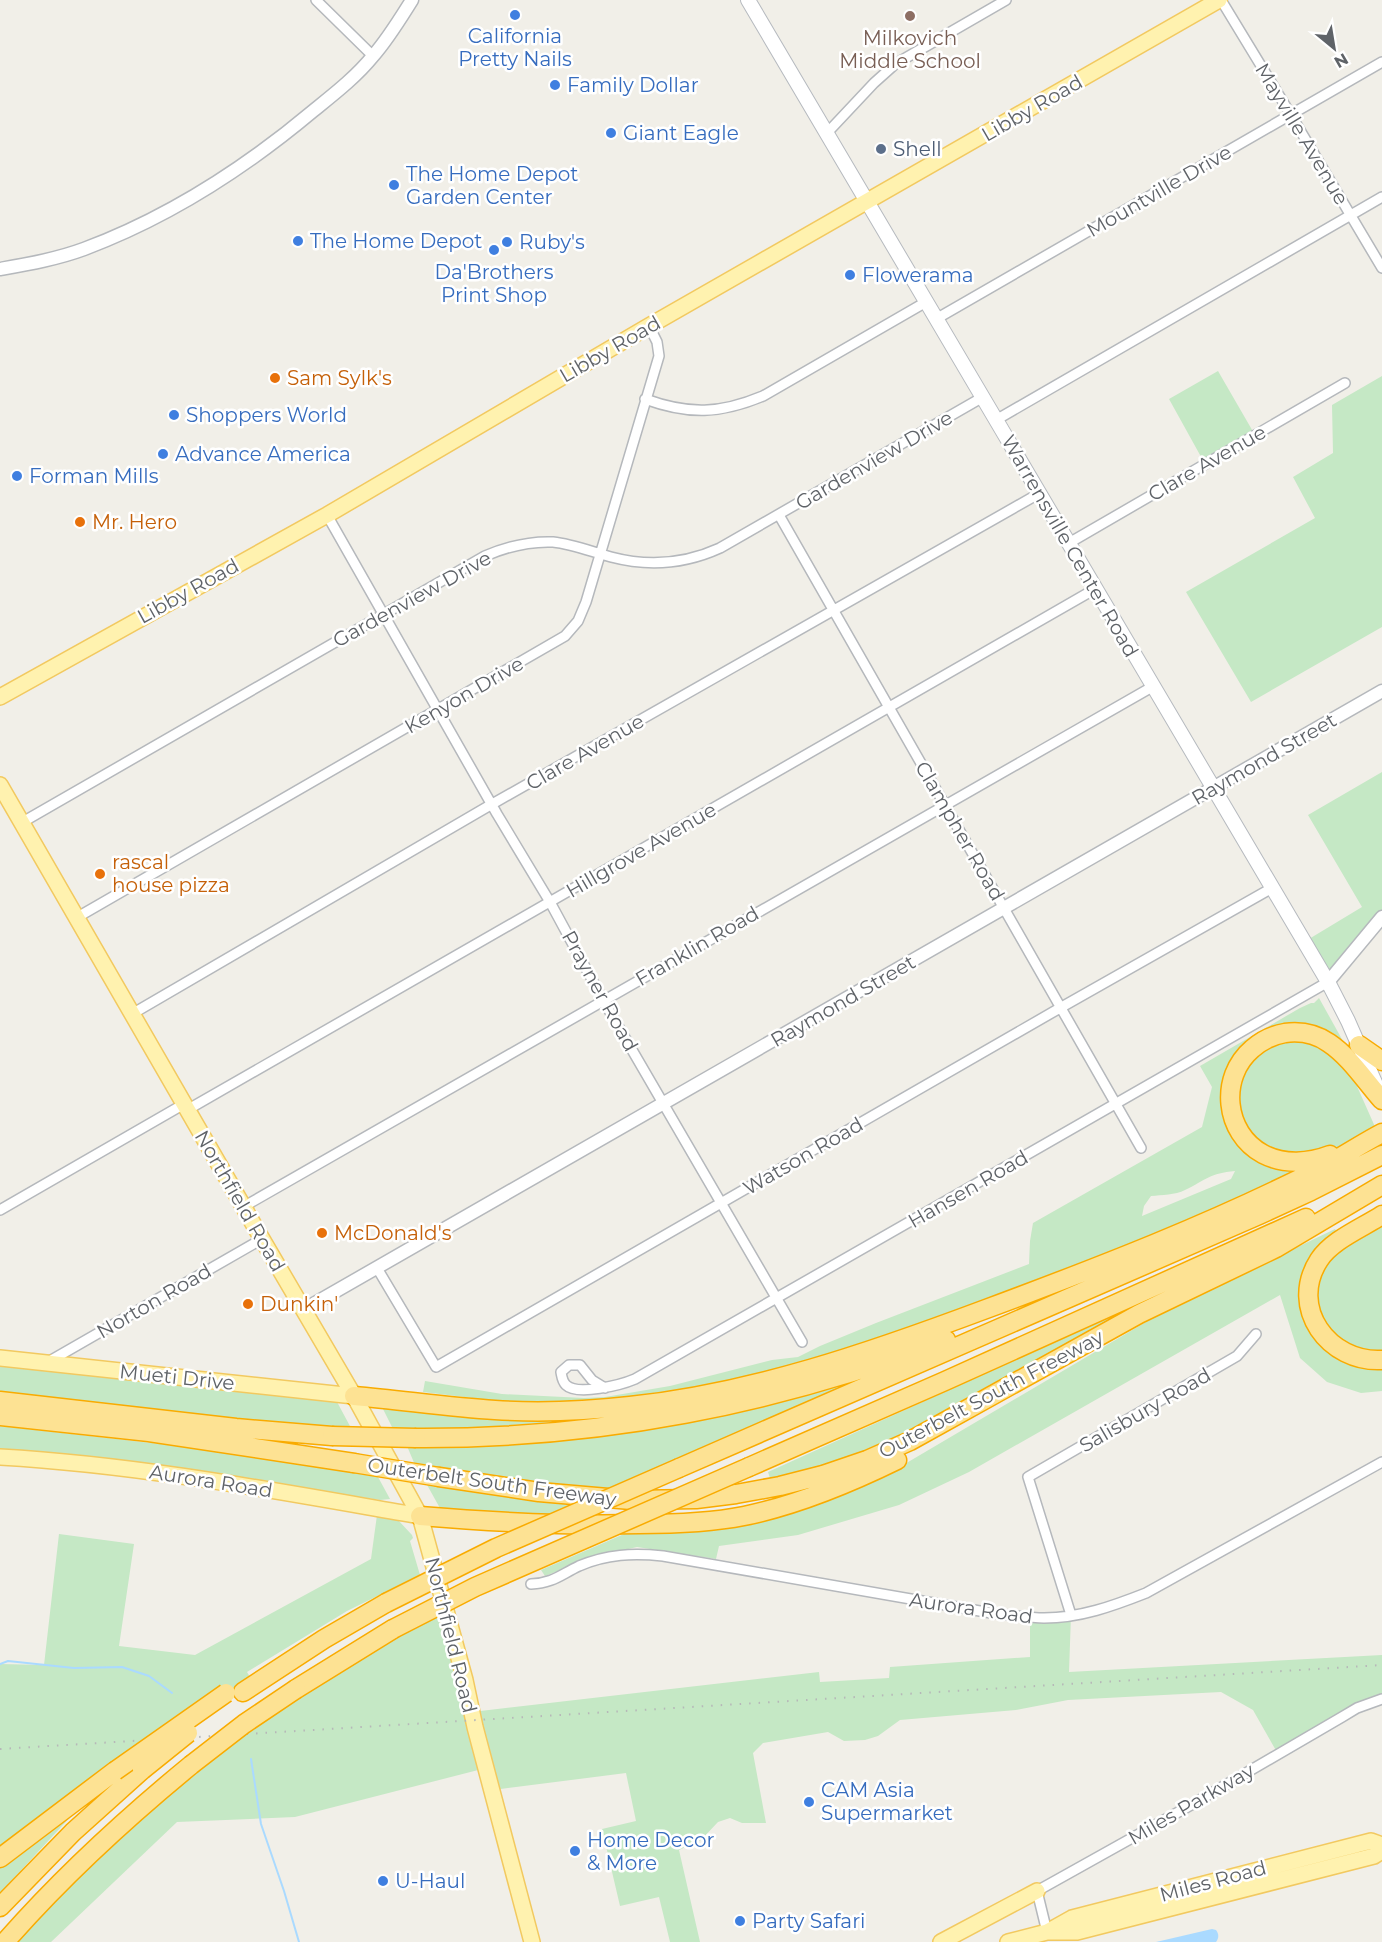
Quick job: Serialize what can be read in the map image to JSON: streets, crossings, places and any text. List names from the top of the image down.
{
  "streets": {
    "highway": ["Outerbelt South Freeway"],
    "main road": [
      "Libby Road",
      "Warrensville Center Road",
      "Northfield Road",
      "Mueti Drive",
      "Aurora Road",
      "Miles Road"
    ],
    "street": [
      "Mayville Avenue",
      "Mountville Drive",
      "Gardenview Drive",
      "Clare Avenue",
      "Kenyon Drive",
      "Raymond Street",
      "Clampher Road",
      "Hillgrove Avenue",
      "Franklin Road",
      "Prayner Road",
      "Watson Road",
      "Hansen Road",
      "Norton Road",
      "Salisbury Road",
      "Miles Parkway"
    ]
  },
  "crossings": [
    ["Libby Road", "Mayville Avenue"],
    ["Libby Road", "Warrensville Center Road"],
    ["Libby Road", "Kenyon Drive"],
    ["Libby Road", "Prayner Road"],
    ["Mayville Avenue", "Mountville Drive"],
    ["Mountville Drive", "Warrensville Center Road"],
    ["Gardenview Drive", "Warrensville Center Road"],
    ["Gardenview Drive", "Kenyon Drive"],
    ["Gardenview Drive", "Clampher Road"],
    ["Gardenview Drive", "Prayner Road"],
    ["Gardenview Drive", "Northfield Road"],
    ["Clare Avenue", "Warrensville Center Road"],
    ["Clare Avenue", "Clampher Road"],
    ["Clare Avenue", "Prayner Road"],
    ["Clare Avenue", "Northfield Road"],
    ["Warrensville Center Road", "Raymond Street"],
    ["Warrensville Center Road", "Hillgrove Avenue"],
    ["Warrensville Center Road", "Franklin Road"],
    ["Warrensville Center Road", "Watson Road"],
    ["Warrensville Center Road", "Hansen Road"],
    ["Kenyon Drive", "Prayner Road"],
    ["Kenyon Drive", "Northfield Road"],
    ["Raymond Street", "Clampher Road"],
    ["Raymond Street", "Prayner Road"],
    ["Raymond Street", "Watson Road"],
    ["Raymond Street", "Northfield Road"],
    ["Clampher Road", "Hillgrove Avenue"],
    ["Clampher Road", "Franklin Road"],
    ["Clampher Road", "Watson Road"],
    ["Clampher Road", "Hansen Road"],
    ["Hillgrove Avenue", "Prayner Road"],
    ["Hillgrove Avenue", "Northfield Road"],
    ["Franklin Road", "Prayner Road"],
    ["Franklin Road", "Northfield Road"],
    ["Prayner Road", "Watson Road"],
    ["Prayner Road", "Hansen Road"],
    ["Northfield Road", "Norton Road"],
    ["Northfield Road", "Mueti Drive"],
    ["Northfield Road", "Aurora Road"],
    ["Norton Road", "Mueti Drive"],
    ["Salisbury Road", "Aurora Road"]
  ],
  "places": [
    "California Pretty Nails",
    "Milkovich Middle School",
    "Family Dollar",
    "Giant Eagle",
    "Shell",
    "The Home Depot Garden Center",
    "The Home Depot",
    "Ruby's",
    "Da'Brothers Print Shop",
    "Flowerama",
    "Sam Sylk's",
    "Shoppers World",
    "Advance America",
    "Forman Mills",
    "Mr. Hero",
    "rascal house pizza",
    "McDonald's",
    "Dunkin'",
    "CAM Asia Supermarket",
    "Home Decor & More",
    "U-Haul",
    "Party Safari"
  ],
  "north": "bottom right"
}
